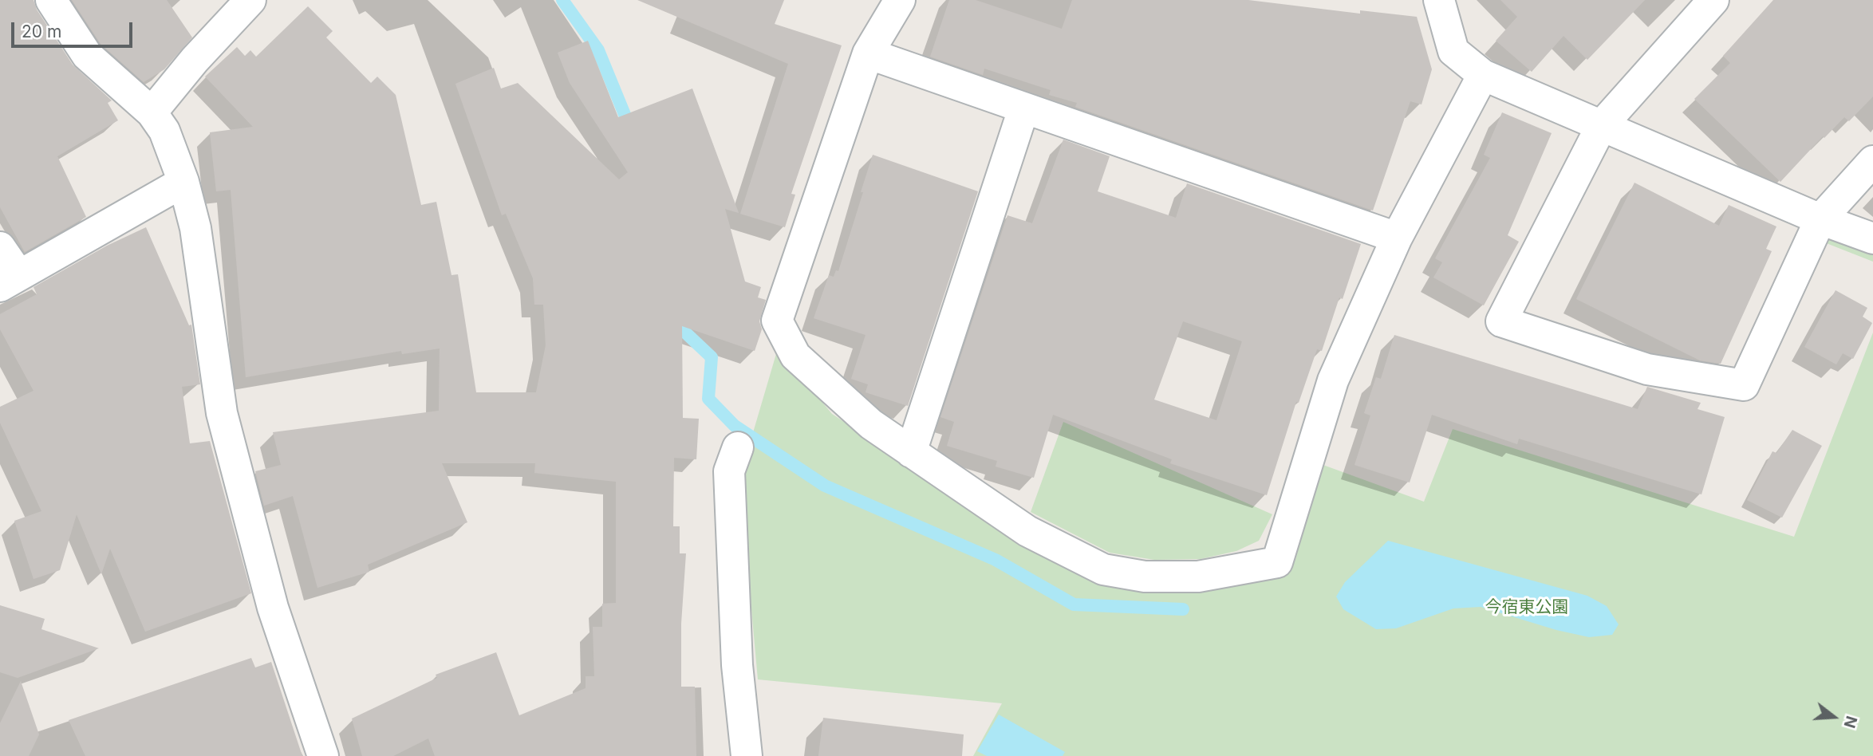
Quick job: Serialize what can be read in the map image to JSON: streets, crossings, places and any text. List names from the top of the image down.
{
  "parks": ["今宿東公園"],
  "scale_bar": "20 m",
  "north": "right"
}
